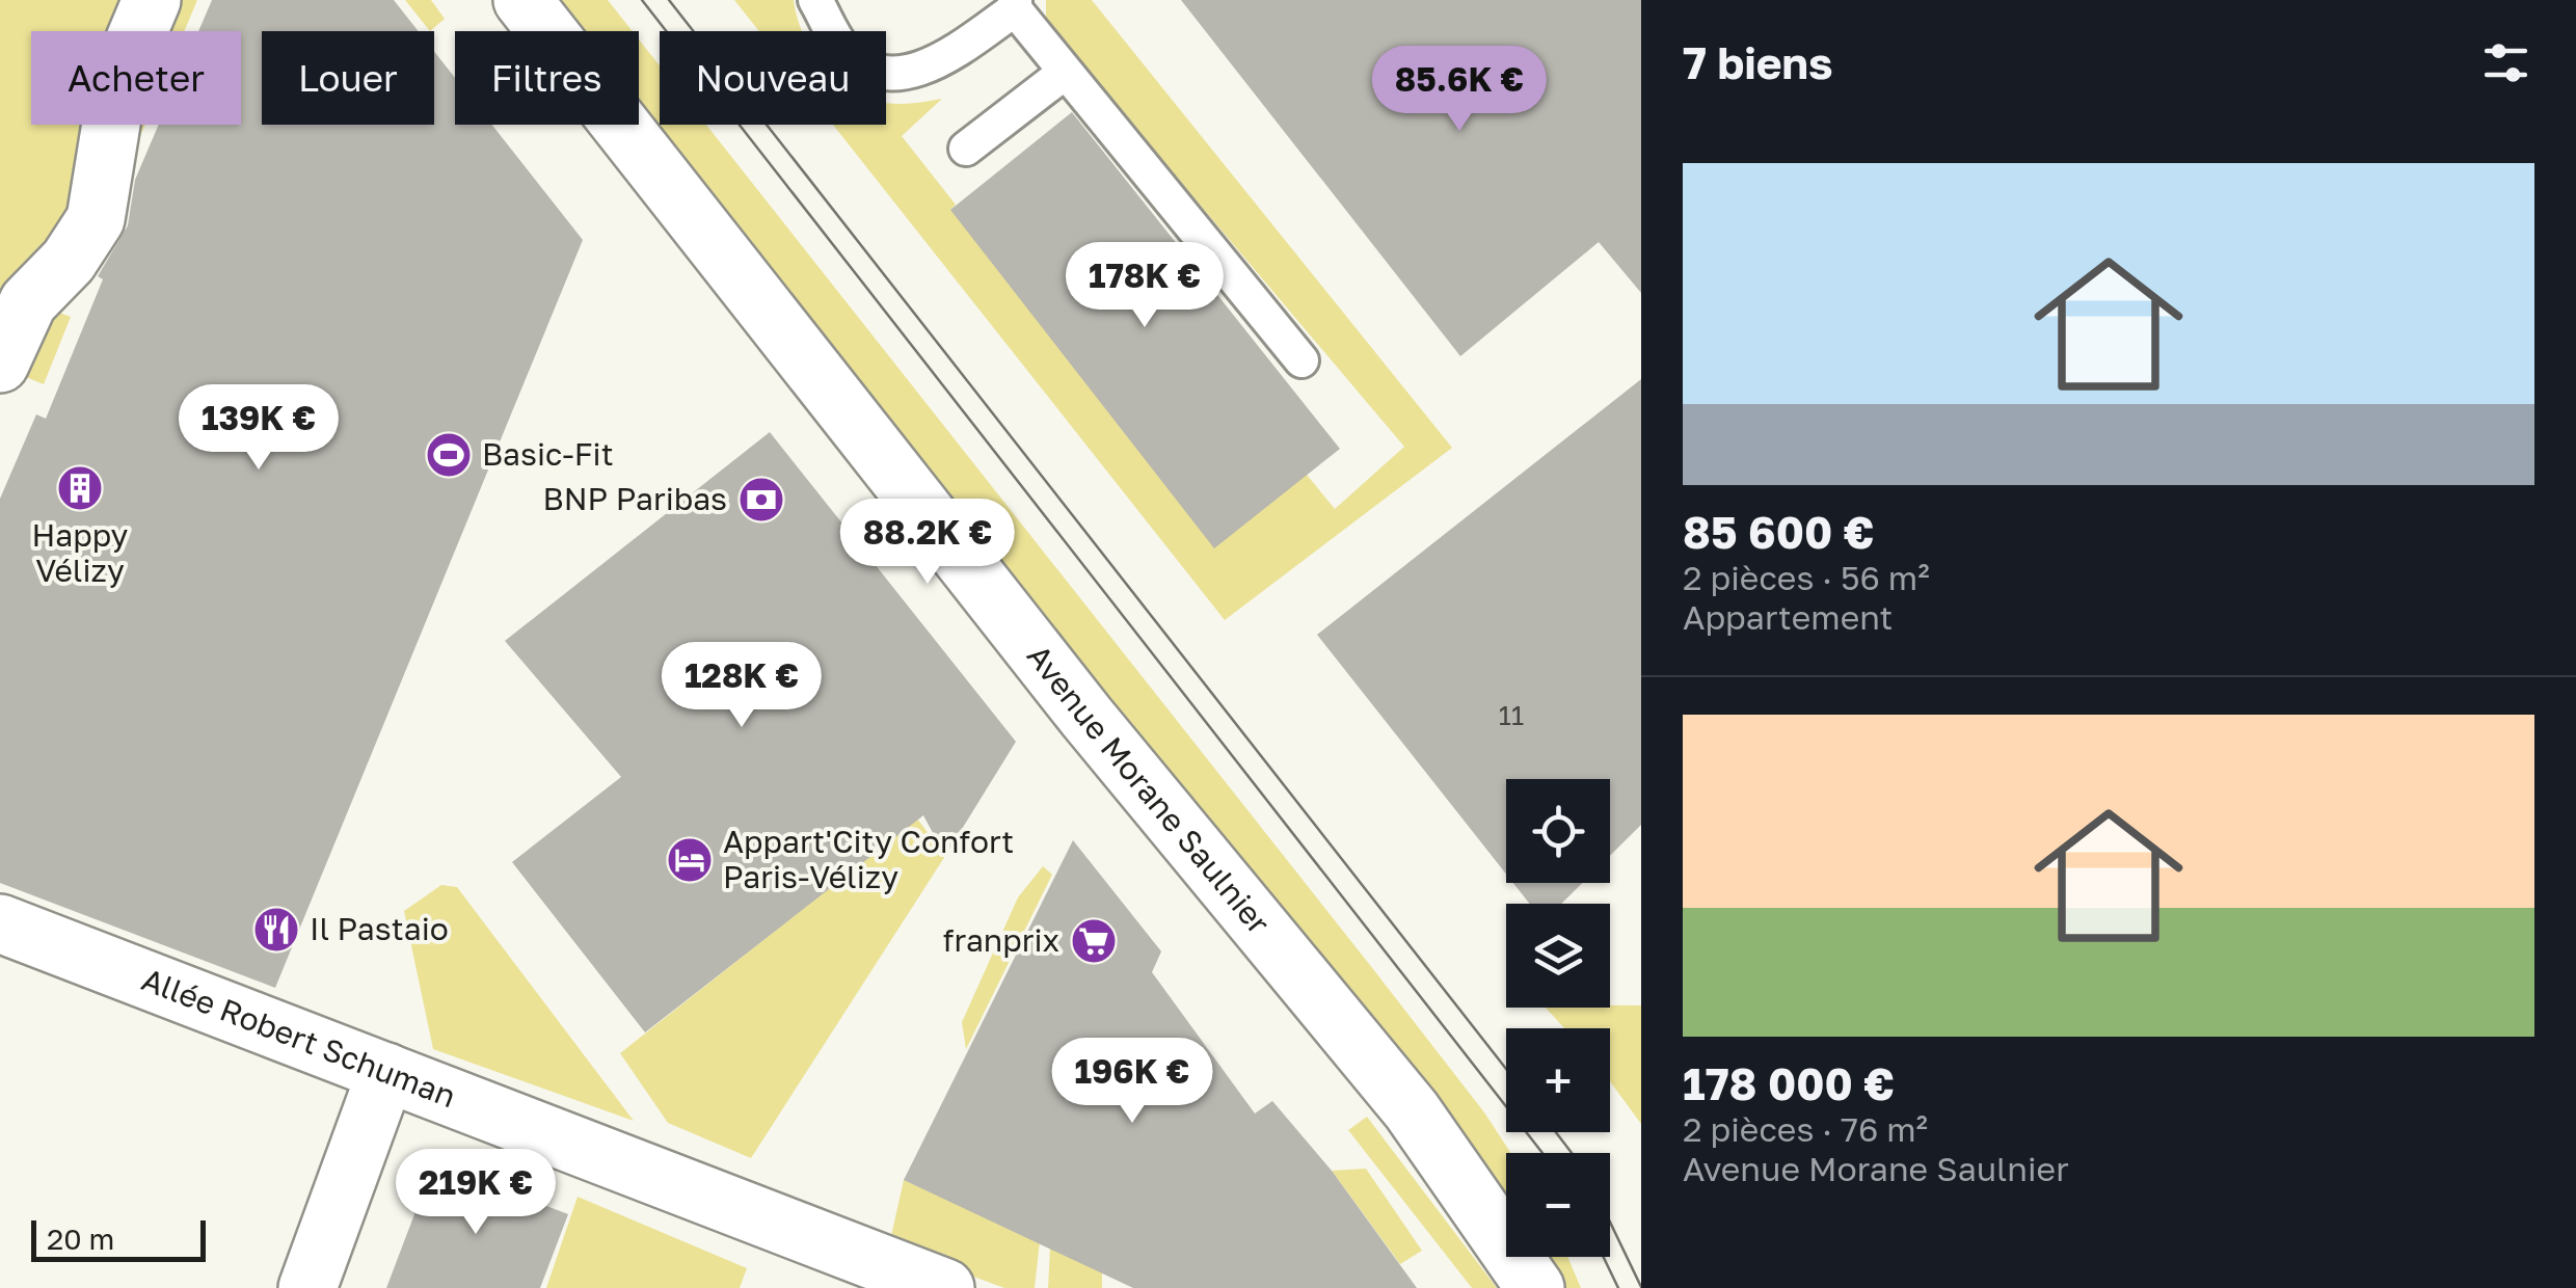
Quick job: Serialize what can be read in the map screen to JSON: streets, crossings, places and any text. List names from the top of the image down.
{
  "streets": {
    "street": ["Avenue Morane Saulnier", "Allée Robert Schuman"]
  },
  "places": {
    "sports": ["Basic-Fit"],
    "building": ["Happy Vélizy"],
    "bank": ["BNP Paribas"],
    "hotel": ["Appart'City Confort Paris-Vélizy"],
    "restaurant": ["Il Pastaio"],
    "supermarket": ["franprix"]
  },
  "house_numbers": ["11"],
  "scale_bar": "20 m",
  "page": {
    "heading": "7 biens",
    "chip": [
      "Acheter",
      "Louer",
      "Filtres",
      "Nouveau"
    ],
    "price": [
      "85.6K €",
      "178K €",
      "139K €",
      "88.2K €",
      "128K €",
      "196K €",
      "219K €"
    ],
    "list": [
      {
        "name": "85 600 €",
        "note": "2 pièces · 56 m² · Appartement"
      },
      {
        "name": "178 000 €",
        "note": "2 pièces · 76 m² · Avenue Morane Saulnier"
      }
    ],
    "map_buttons": ["+", "−"],
    "scale": "20 m"
  }
}
